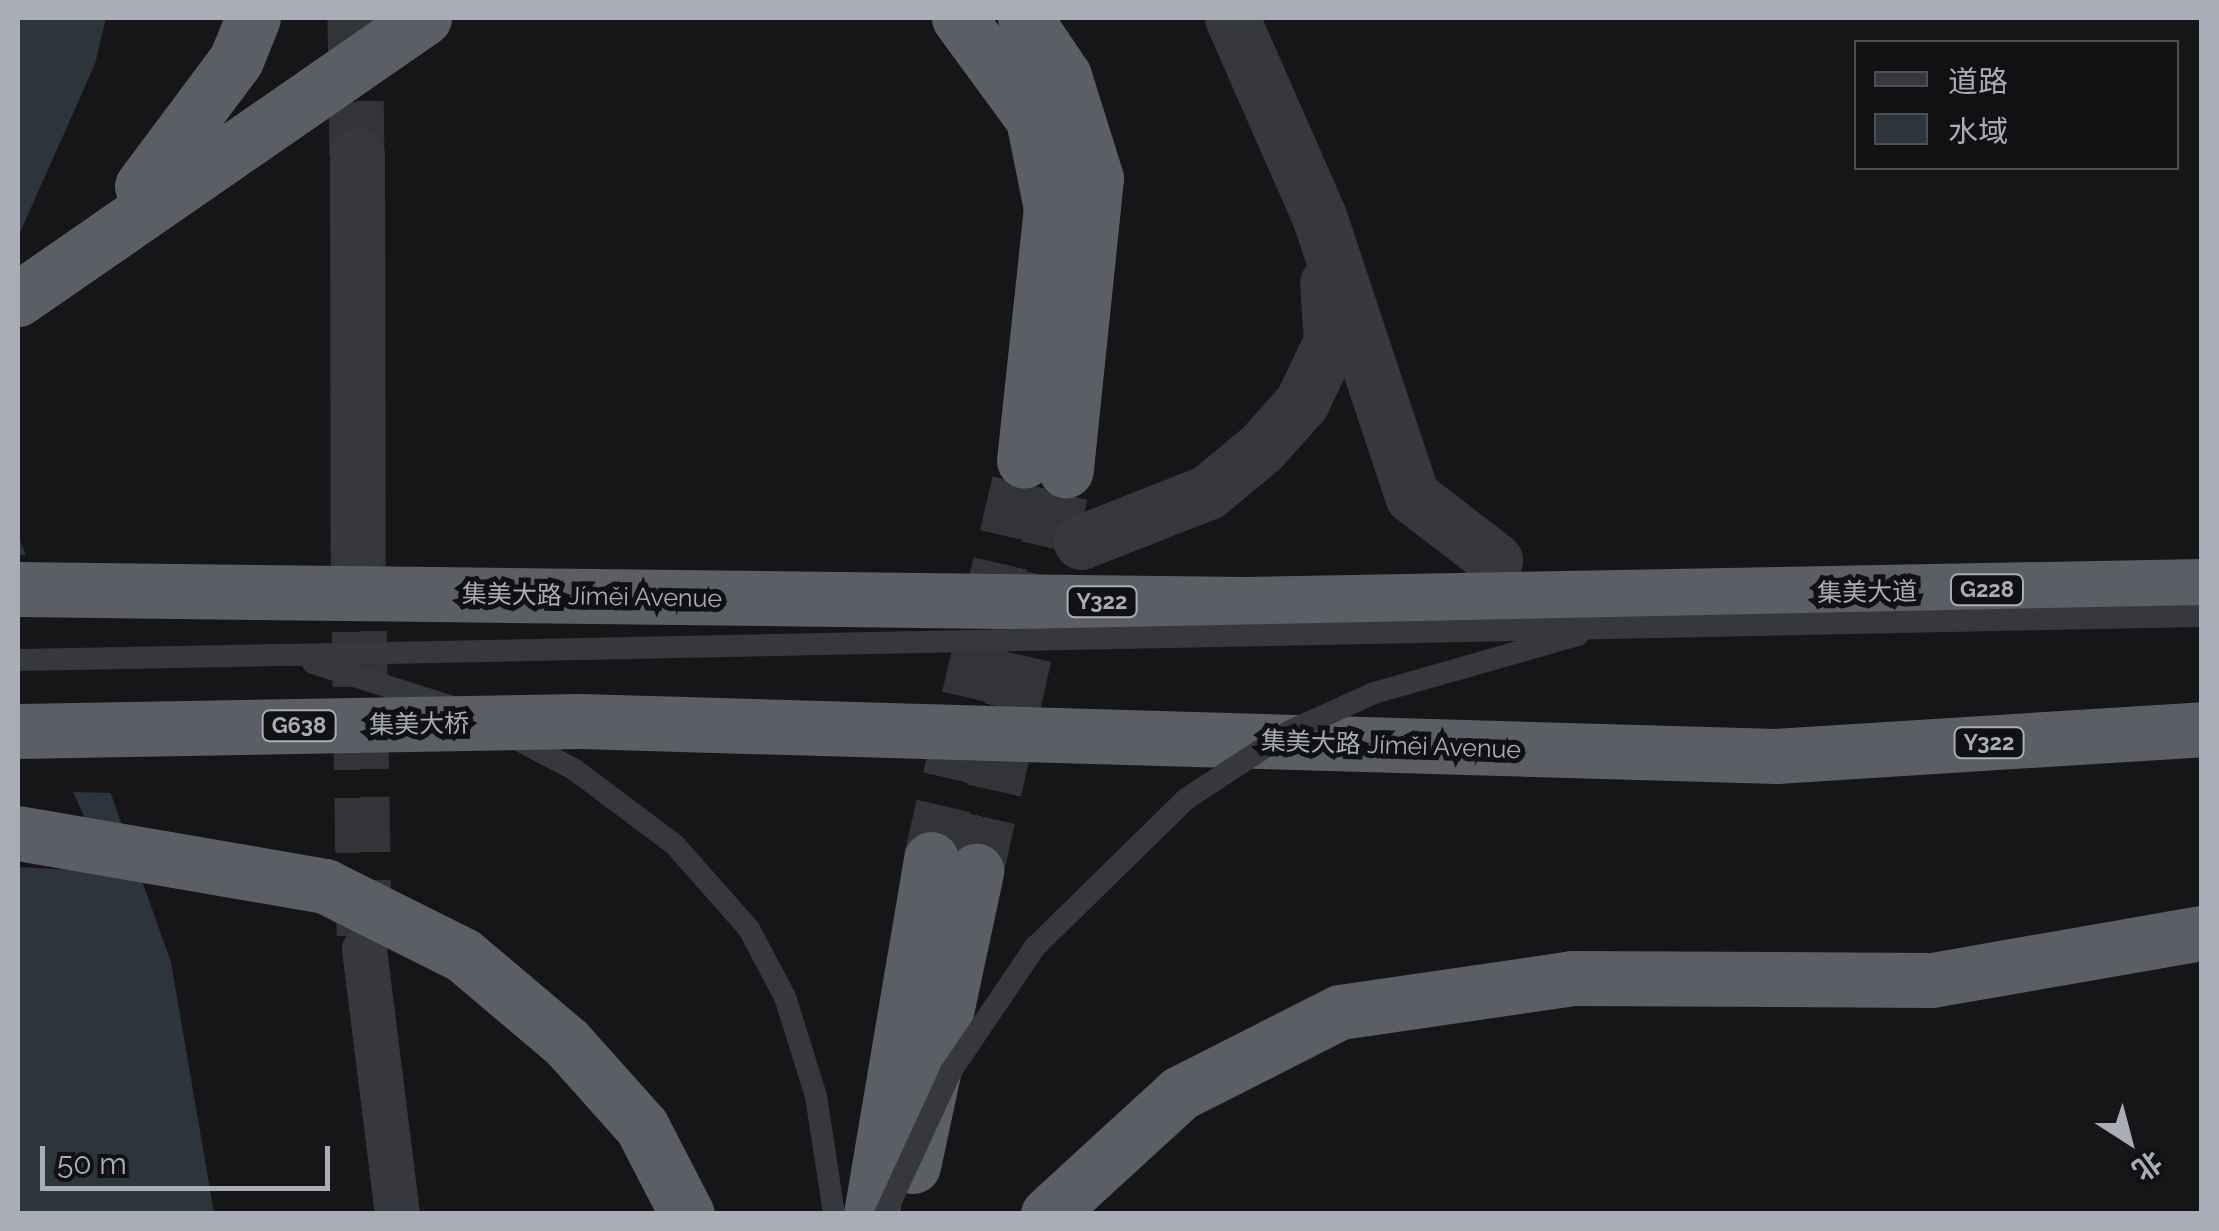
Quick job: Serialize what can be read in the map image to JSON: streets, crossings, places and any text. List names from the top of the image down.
{
  "streets": {
    "highway": [
      "G228",
      "集美大道",
      "集美大路 Jíměi Avenue",
      "Y322",
      "集美大桥",
      "G638"
    ]
  },
  "crossings": [
    ["集美大道", "集美大路 Jíměi Avenue"],
    ["集美大路 Jíměi Avenue", "集美大桥"]
  ],
  "legend": ["道路", "水域"],
  "scale_bar": "50 m",
  "north": "bottom right"
}
